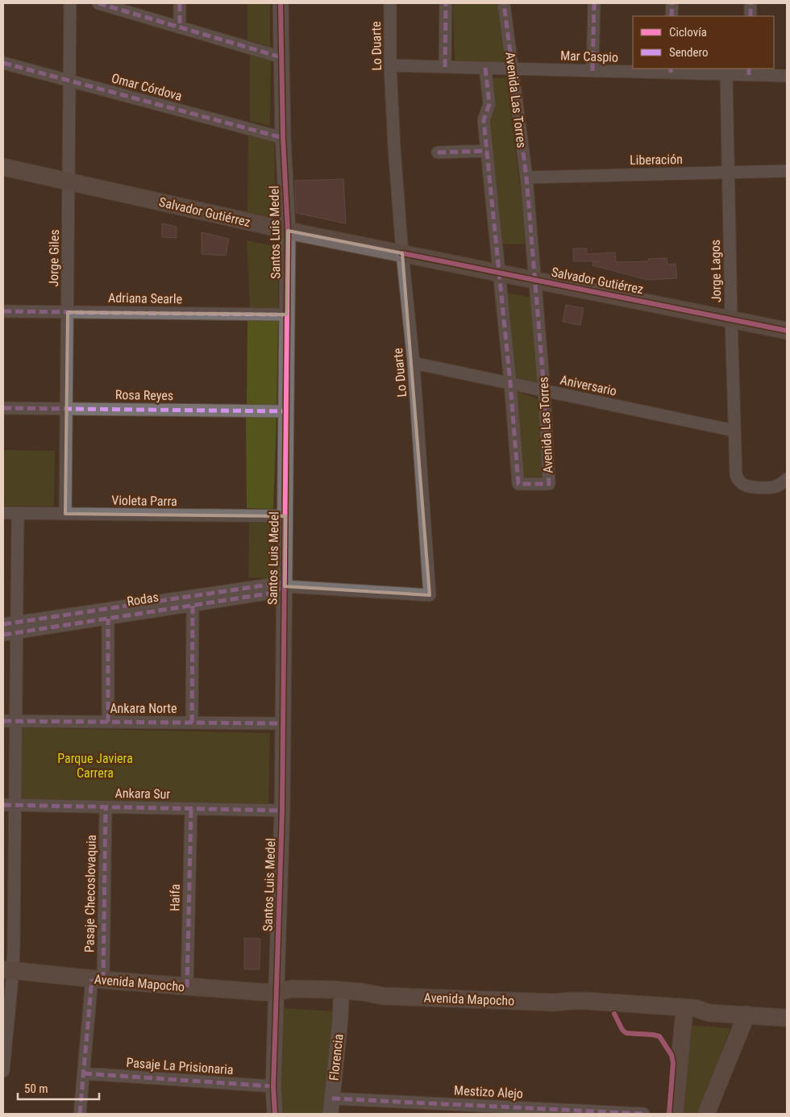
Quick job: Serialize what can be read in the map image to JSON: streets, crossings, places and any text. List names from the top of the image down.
{
  "streets": {
    "main road": ["Salvador Gutiérrez", "Avenida Mapocho"],
    "street": [
      "Lo Duarte",
      "Mar Caspio",
      "Omar Córdova",
      "Avenida Las Torres",
      "Liberación",
      "Santos Luis Medel",
      "Jorge Giles",
      "Jorge Lagos",
      "Adriana Searle",
      "Aniversario",
      "Rosa Reyes",
      "Violeta Parra",
      "Rodas",
      "Ankara Norte",
      "Ankara Sur",
      "Pasaje Checoslovaquia",
      "Haifa",
      "Florencia",
      "Pasaje La Prisionaria",
      "Mestizo Alejo"
    ]
  },
  "crossings": [
    ["Lo Duarte", "Mar Caspio"],
    ["Lo Duarte", "Salvador Gutiérrez"],
    ["Lo Duarte", "Santos Luis Medel"],
    ["Lo Duarte", "Aniversario"],
    ["Lo Duarte", "Rodas"],
    ["Mar Caspio", "Avenida Las Torres"],
    ["Mar Caspio", "Jorge Lagos"],
    ["Omar Córdova", "Santos Luis Medel"],
    ["Omar Córdova", "Jorge Giles"],
    ["Avenida Las Torres", "Liberación"],
    ["Avenida Las Torres", "Salvador Gutiérrez"],
    ["Avenida Las Torres", "Aniversario"],
    ["Liberación", "Jorge Lagos"],
    ["Salvador Gutiérrez", "Santos Luis Medel"],
    ["Salvador Gutiérrez", "Jorge Giles"],
    ["Salvador Gutiérrez", "Jorge Lagos"],
    ["Santos Luis Medel", "Adriana Searle"],
    ["Santos Luis Medel", "Rosa Reyes"],
    ["Santos Luis Medel", "Violeta Parra"],
    ["Santos Luis Medel", "Rodas"],
    ["Santos Luis Medel", "Ankara Norte"],
    ["Santos Luis Medel", "Ankara Sur"],
    ["Santos Luis Medel", "Avenida Mapocho"],
    ["Santos Luis Medel", "Pasaje La Prisionaria"],
    ["Jorge Giles", "Adriana Searle"],
    ["Jorge Giles", "Rosa Reyes"],
    ["Jorge Giles", "Violeta Parra"],
    ["Jorge Lagos", "Aniversario"],
    ["Ankara Sur", "Pasaje Checoslovaquia"],
    ["Ankara Sur", "Haifa"],
    ["Pasaje Checoslovaquia", "Avenida Mapocho"],
    ["Pasaje Checoslovaquia", "Pasaje La Prisionaria"],
    ["Haifa", "Avenida Mapocho"],
    ["Avenida Mapocho", "Florencia"],
    ["Florencia", "Mestizo Alejo"]
  ],
  "parks": ["Parque Javiera Carrera"],
  "legend": ["Ciclovía", "Sendero"],
  "scale_bar": "50 m"
}
